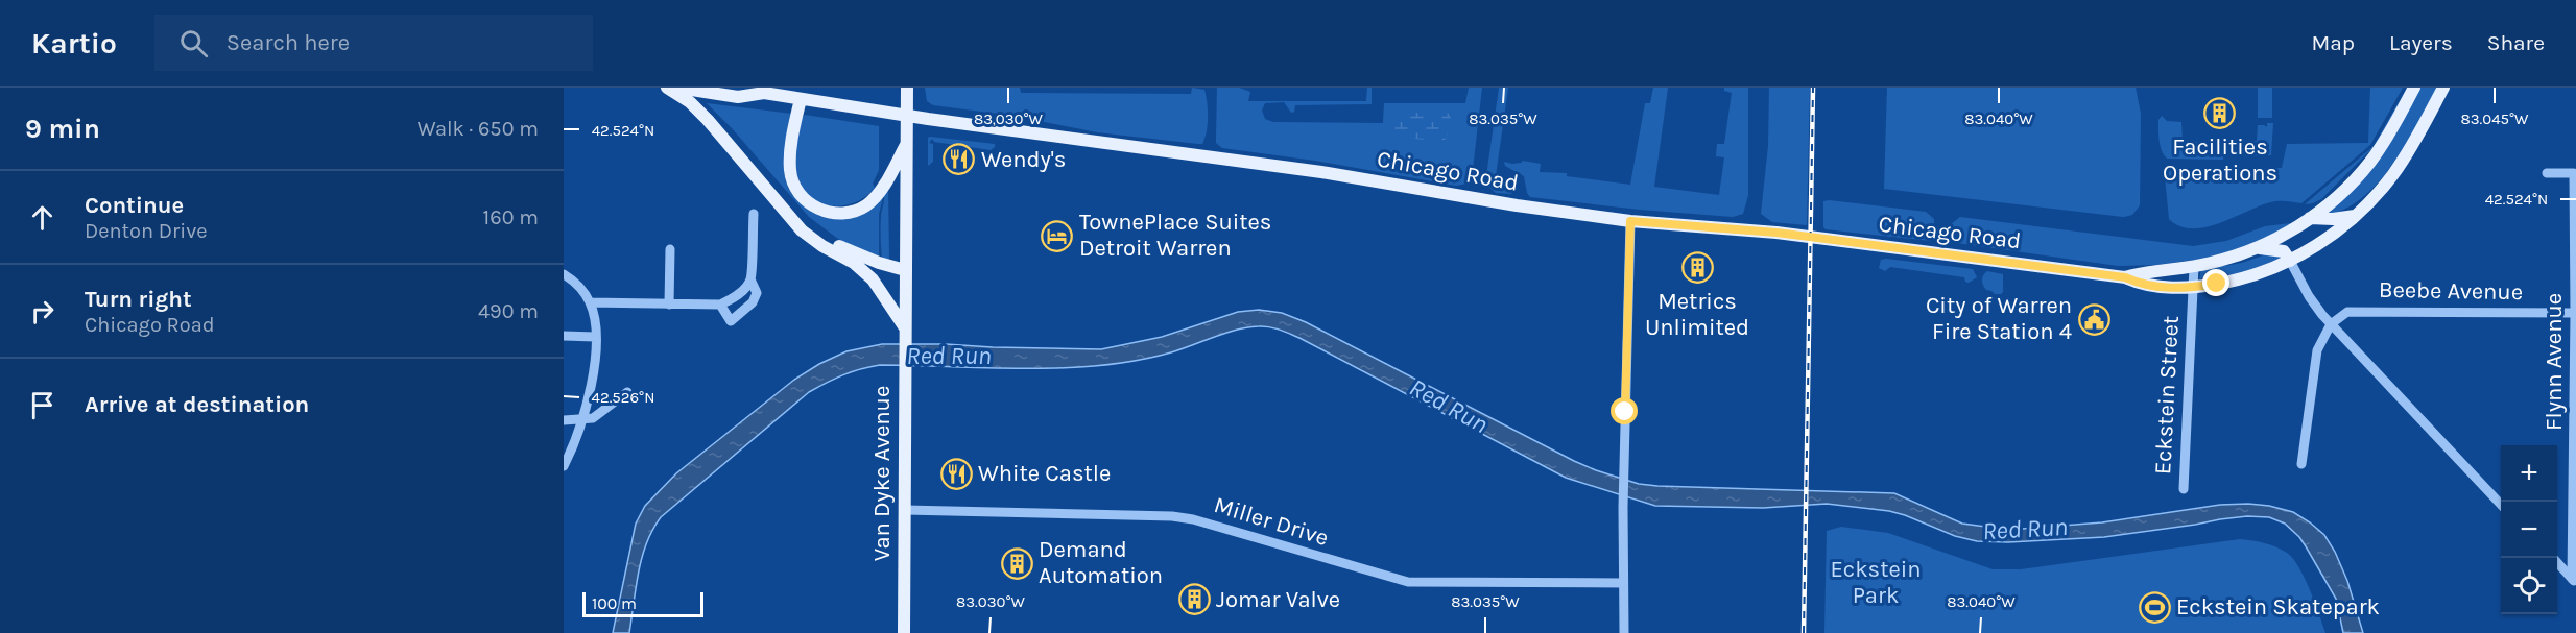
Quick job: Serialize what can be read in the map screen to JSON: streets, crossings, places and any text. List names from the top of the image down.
{
  "streets": {
    "main road": ["Chicago Road", "Van Dyke Avenue"],
    "street": [
      "Beebe Avenue",
      "Flynn Avenue",
      "Eckstein Street",
      "Miller Drive"
    ]
  },
  "crossings": [
    ["Chicago Road", "Eckstein Street"],
    ["Chicago Road", "Van Dyke Avenue"],
    ["Beebe Avenue", "Flynn Avenue"],
    ["Van Dyke Avenue", "Miller Drive"]
  ],
  "water": ["Red Run"],
  "parks": ["Eckstein Park"],
  "places": {
    "building": [
      "Facilities Operations",
      "Metrics Unlimited",
      "Demand Automation",
      "Jomar Valve"
    ],
    "restaurant": ["Wendy's", "White Castle"],
    "hotel": ["TownePlace Suites Detroit Warren"],
    "public building": ["City of Warren Fire Station 4"],
    "sports": ["Eckstein Skatepark"]
  },
  "scale_bar": "100 m",
  "page": {
    "header": "Kartio",
    "search": "Search here",
    "nav": ["Map", "Layers", "Share"],
    "heading": ["9 min", "Walk · 650 m"],
    "list": [
      ["Continue", "Denton Drive", "160 m"],
      ["Turn right", "Chicago Road", "490 m"],
      "Arrive at destination"
    ],
    "map_buttons": ["+", "−"],
    "scale": "100 m"
  },
  "coordinates": [
    "83.030°W",
    "83.035°W",
    "83.040°W",
    "83.045°W",
    "42.524°N",
    "42.526°N"
  ]
}
